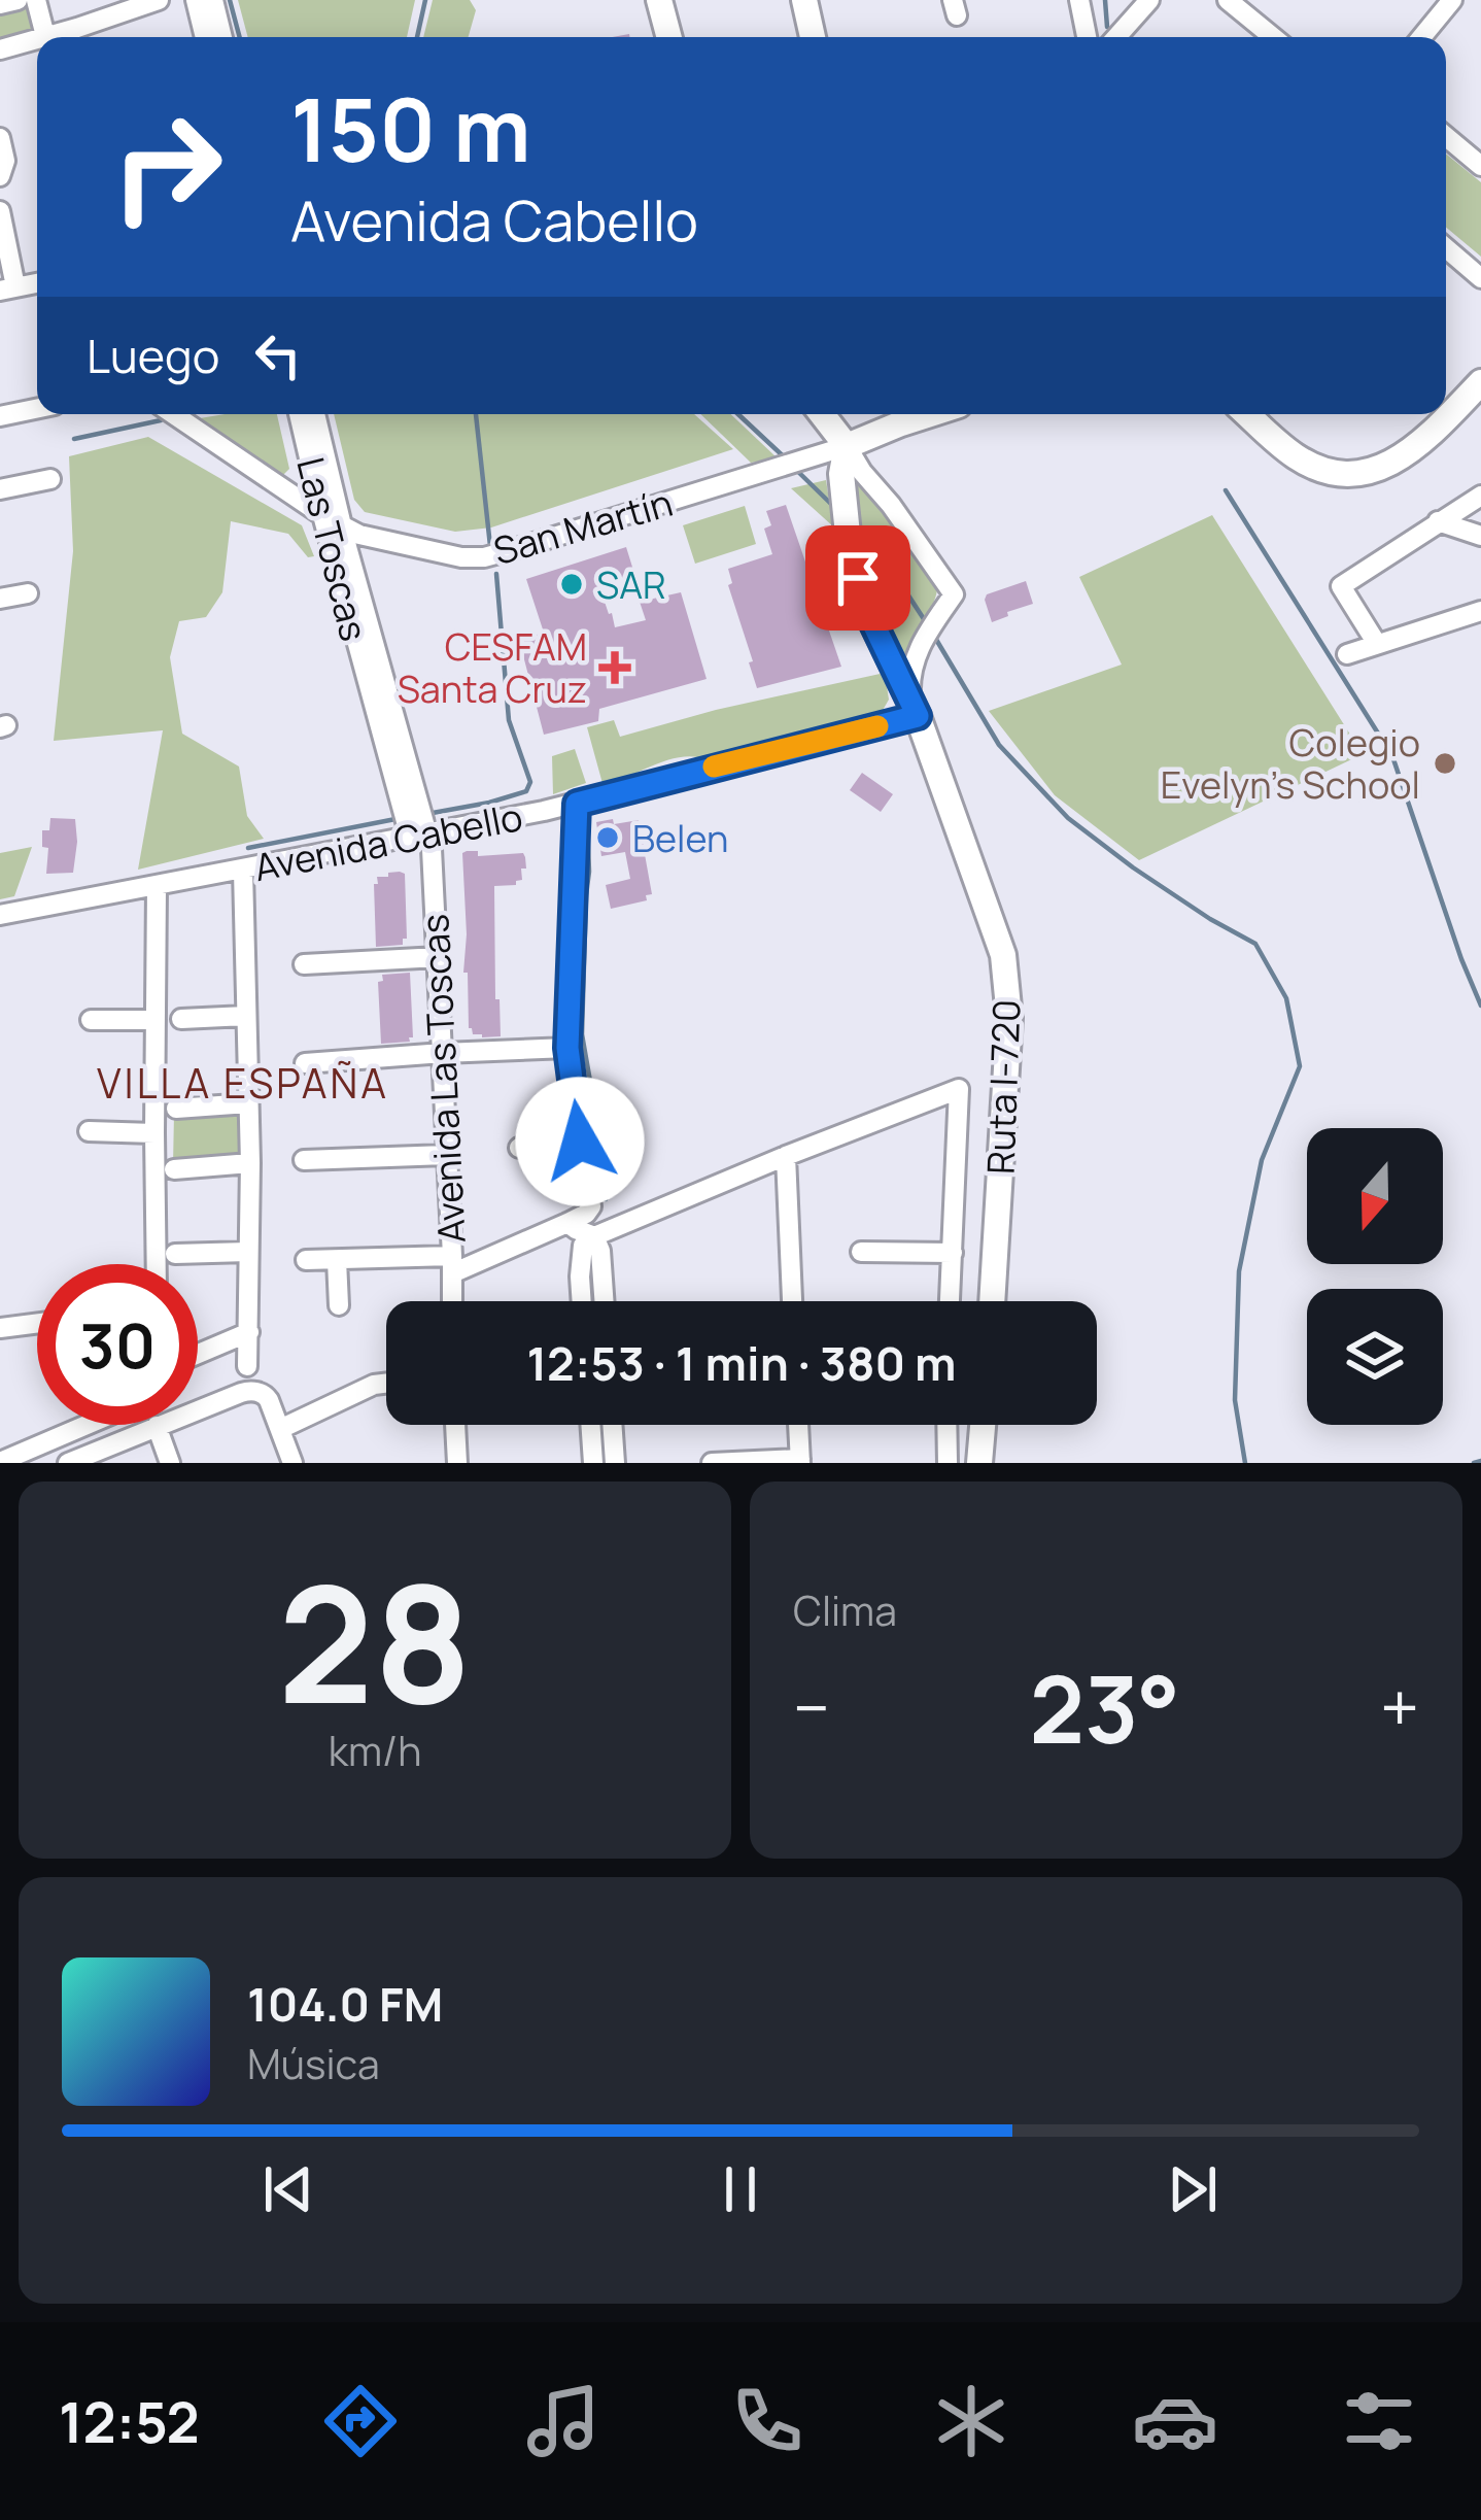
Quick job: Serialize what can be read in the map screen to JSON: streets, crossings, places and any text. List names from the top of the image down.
{
  "streets": {
    "main road": ["San Martín", "Ruta I-720"],
    "street": ["Las Toscas", "Avenida Cabello", "Avenida Las Toscas"]
  },
  "crossings": [
    ["San Martín", "Las Toscas"],
    ["San Martín", "Ruta I-720"],
    ["Las Toscas", "Avenida Cabello"],
    ["Las Toscas", "Avenida Las Toscas"],
    ["Avenida Cabello", "Avenida Las Toscas"],
    ["Avenida Cabello", "Ruta I-720"]
  ],
  "districts": ["VILLA ESPAÑA"],
  "places": {
    "other": ["SAR", "Colegio Evelyn's School", "Belen"],
    "health": ["CESFAM Santa Cruz"]
  },
  "north": "bottom",
  "page": {
    "turn": ["150 m", "Avenida Cabello"],
    "then": "Luego",
    "limit": "30",
    "trip": "12:53 · 1 min · 380 m",
    "tile": [
      ["28", "km/h"],
      "Clima"
    ],
    "heat": ["−", "23°", "+"],
    "song": ["104.0 FM", "Música"],
    "tabs": "12:52"
  }
}
